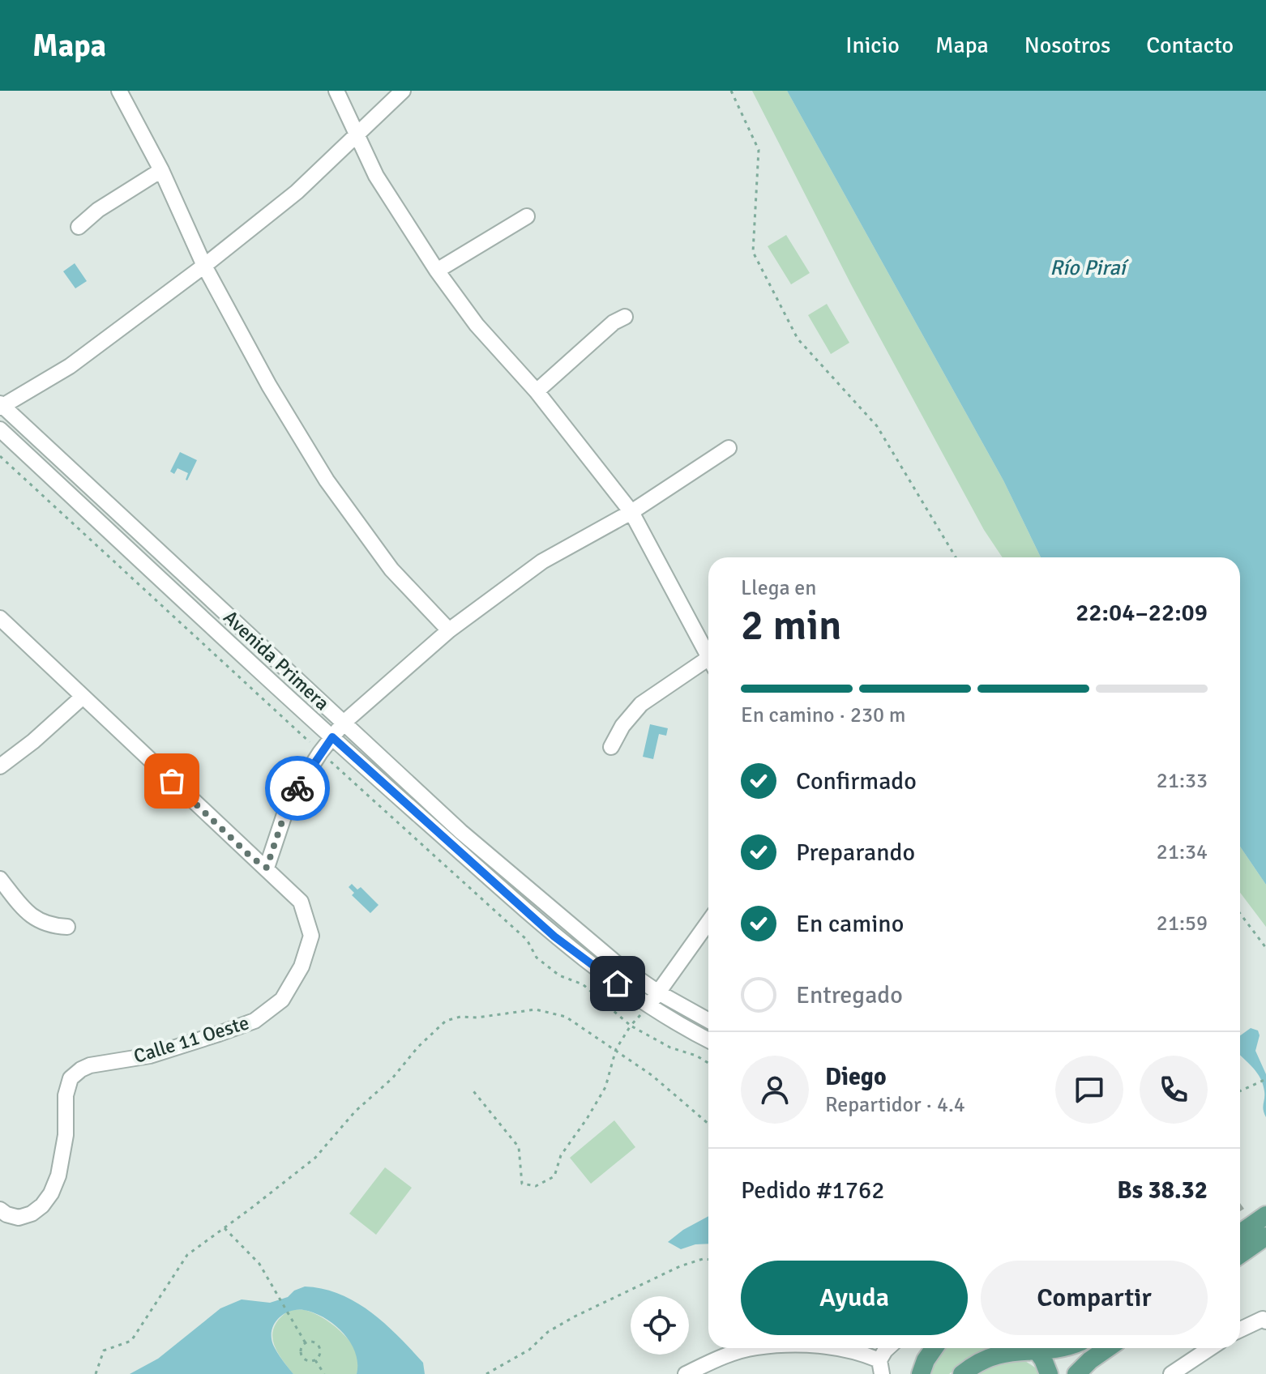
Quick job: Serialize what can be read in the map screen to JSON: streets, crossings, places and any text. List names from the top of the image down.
{
  "streets": {
    "street": ["Avenida Primera", "Calle 11 Oeste"]
  },
  "water": ["Río Piraí"],
  "page": {
    "header": "Mapa",
    "nav": [
      "Inicio",
      "Mapa",
      "Nosotros",
      "Contacto"
    ],
    "heading": ["2 min", "Llega en", "22:04–22:09"],
    "panel": [
      "Diego",
      "Repartidor · 4.4",
      "Pedido #1762",
      "Bs 38.32"
    ],
    "bar": "En camino · 230 m",
    "list": [
      ["Confirmado", "21:33"],
      ["Preparando", "21:34"],
      ["En camino", "21:59"],
      "Entregado"
    ],
    "buttons": ["Ayuda", "Compartir"]
  }
}
